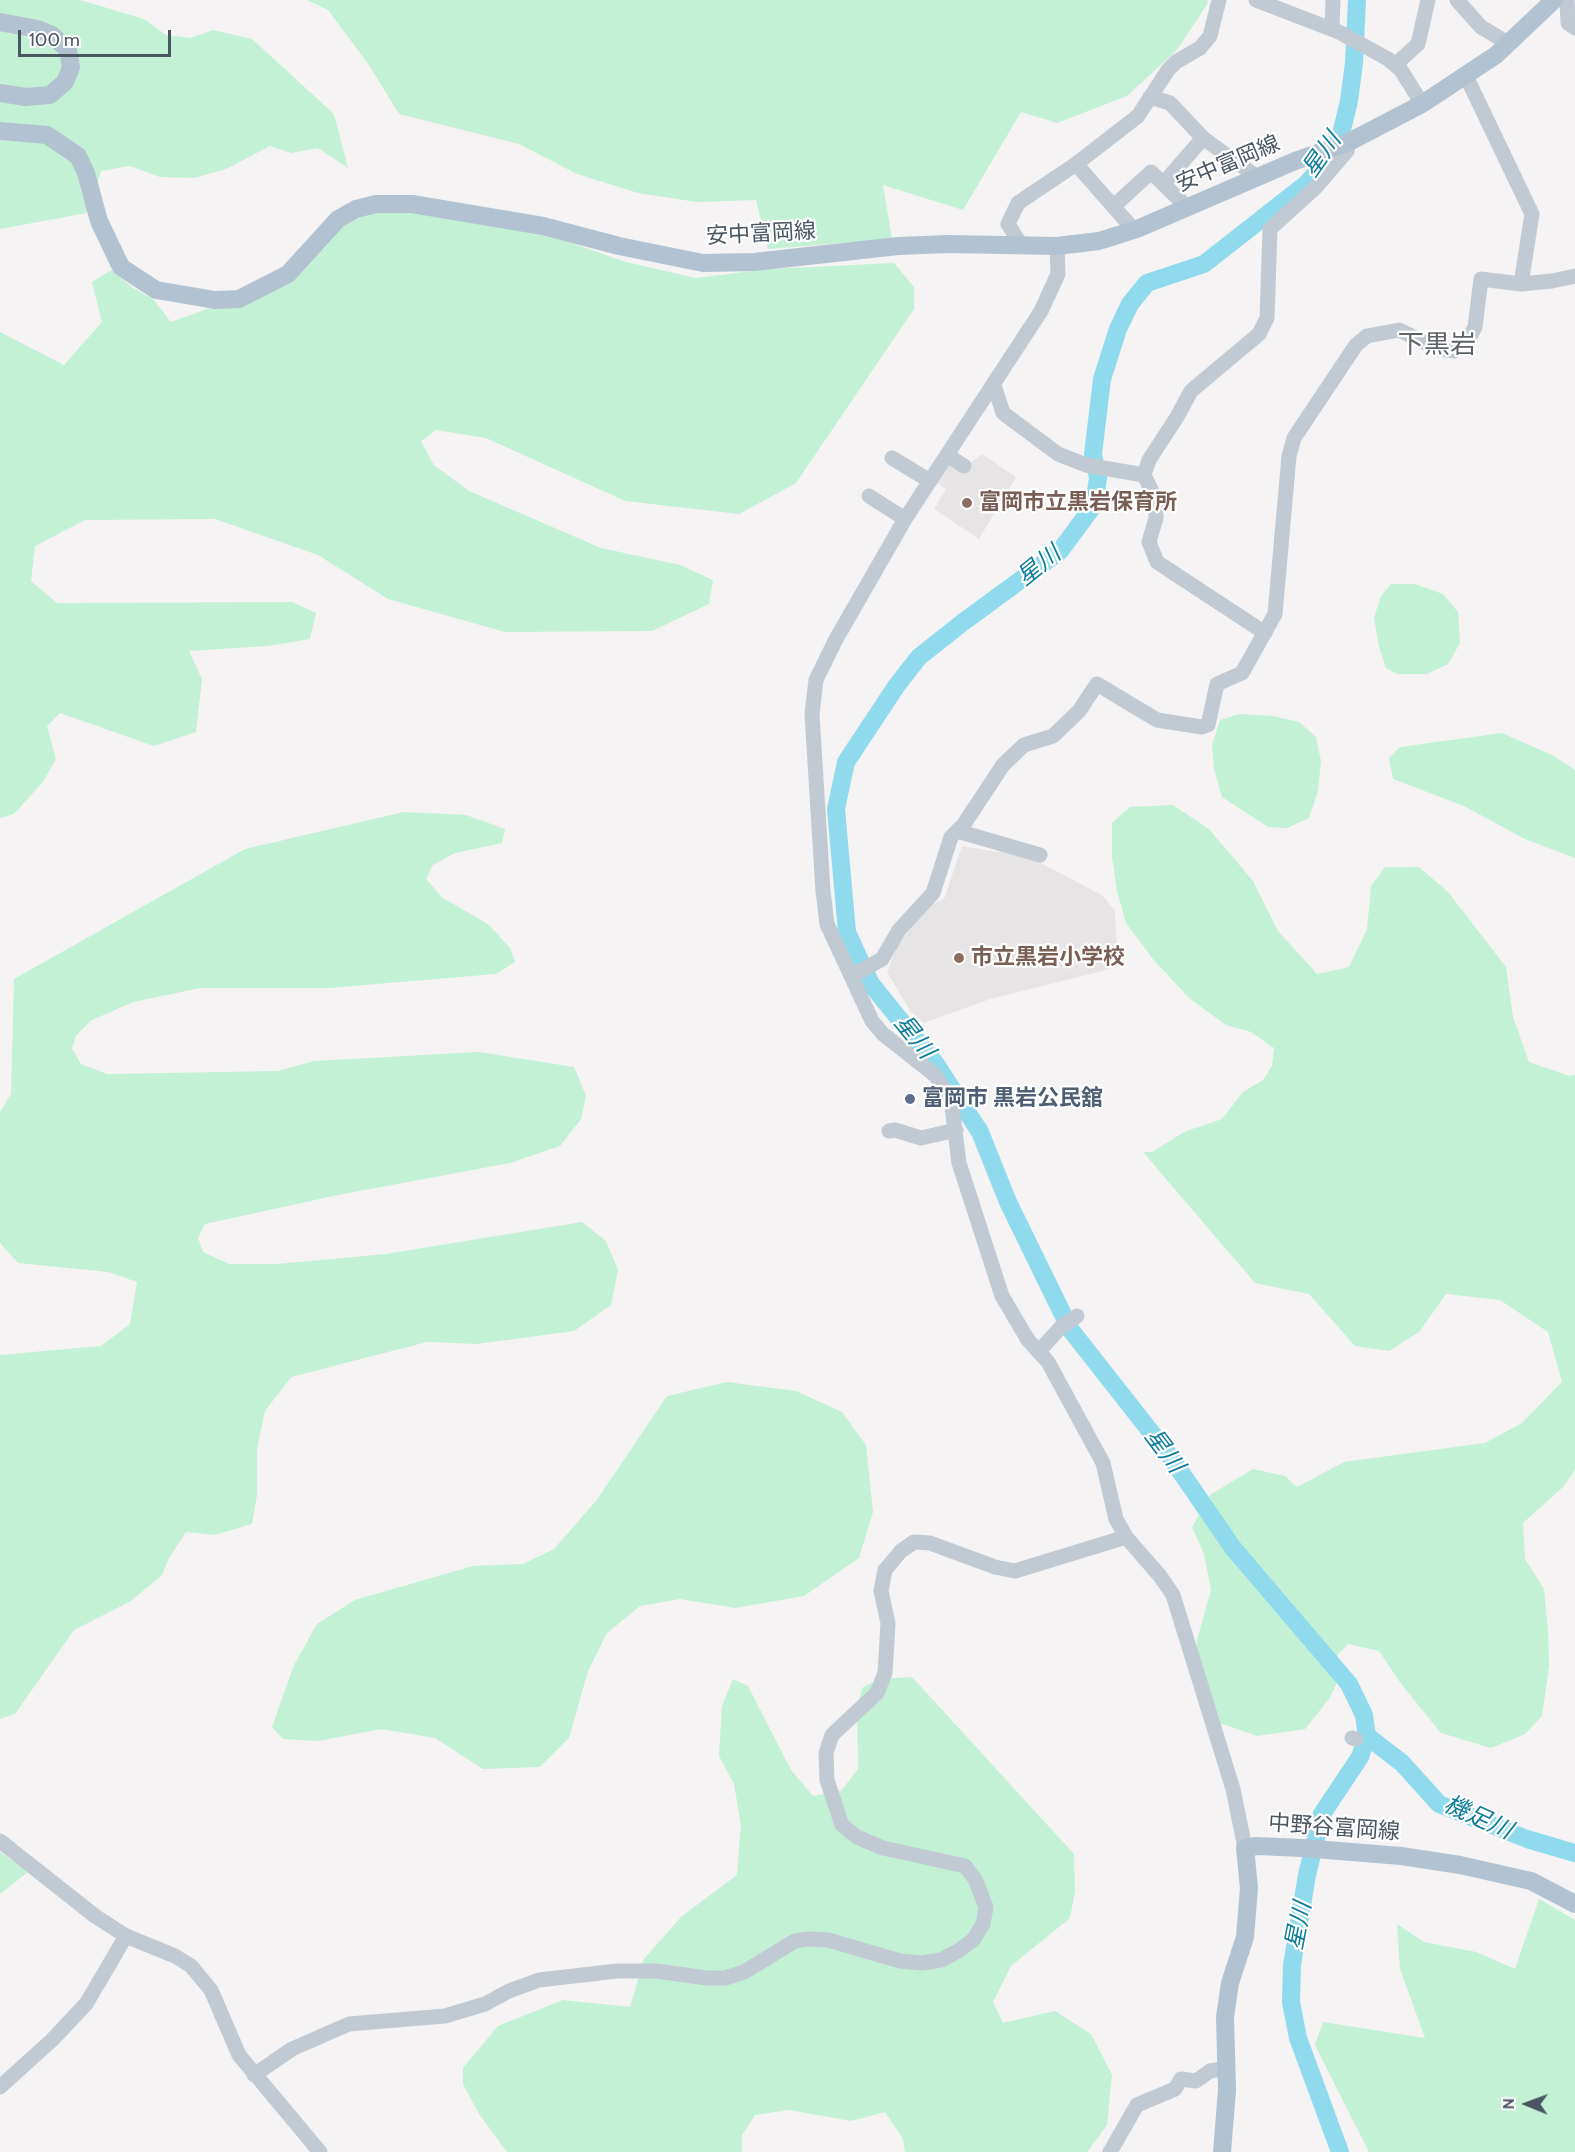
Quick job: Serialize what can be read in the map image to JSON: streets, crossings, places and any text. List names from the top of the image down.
{
  "streets": {
    "main road": ["安中富岡線", "中野谷富岡線"]
  },
  "districts": ["下黒岩"],
  "water": ["星川", "機足川"],
  "places": ["富岡市立黒岩保育所", "市立黒岩小学校", "富岡市 黒岩公民舘"],
  "scale_bar": "100 m",
  "north": "left"
}
